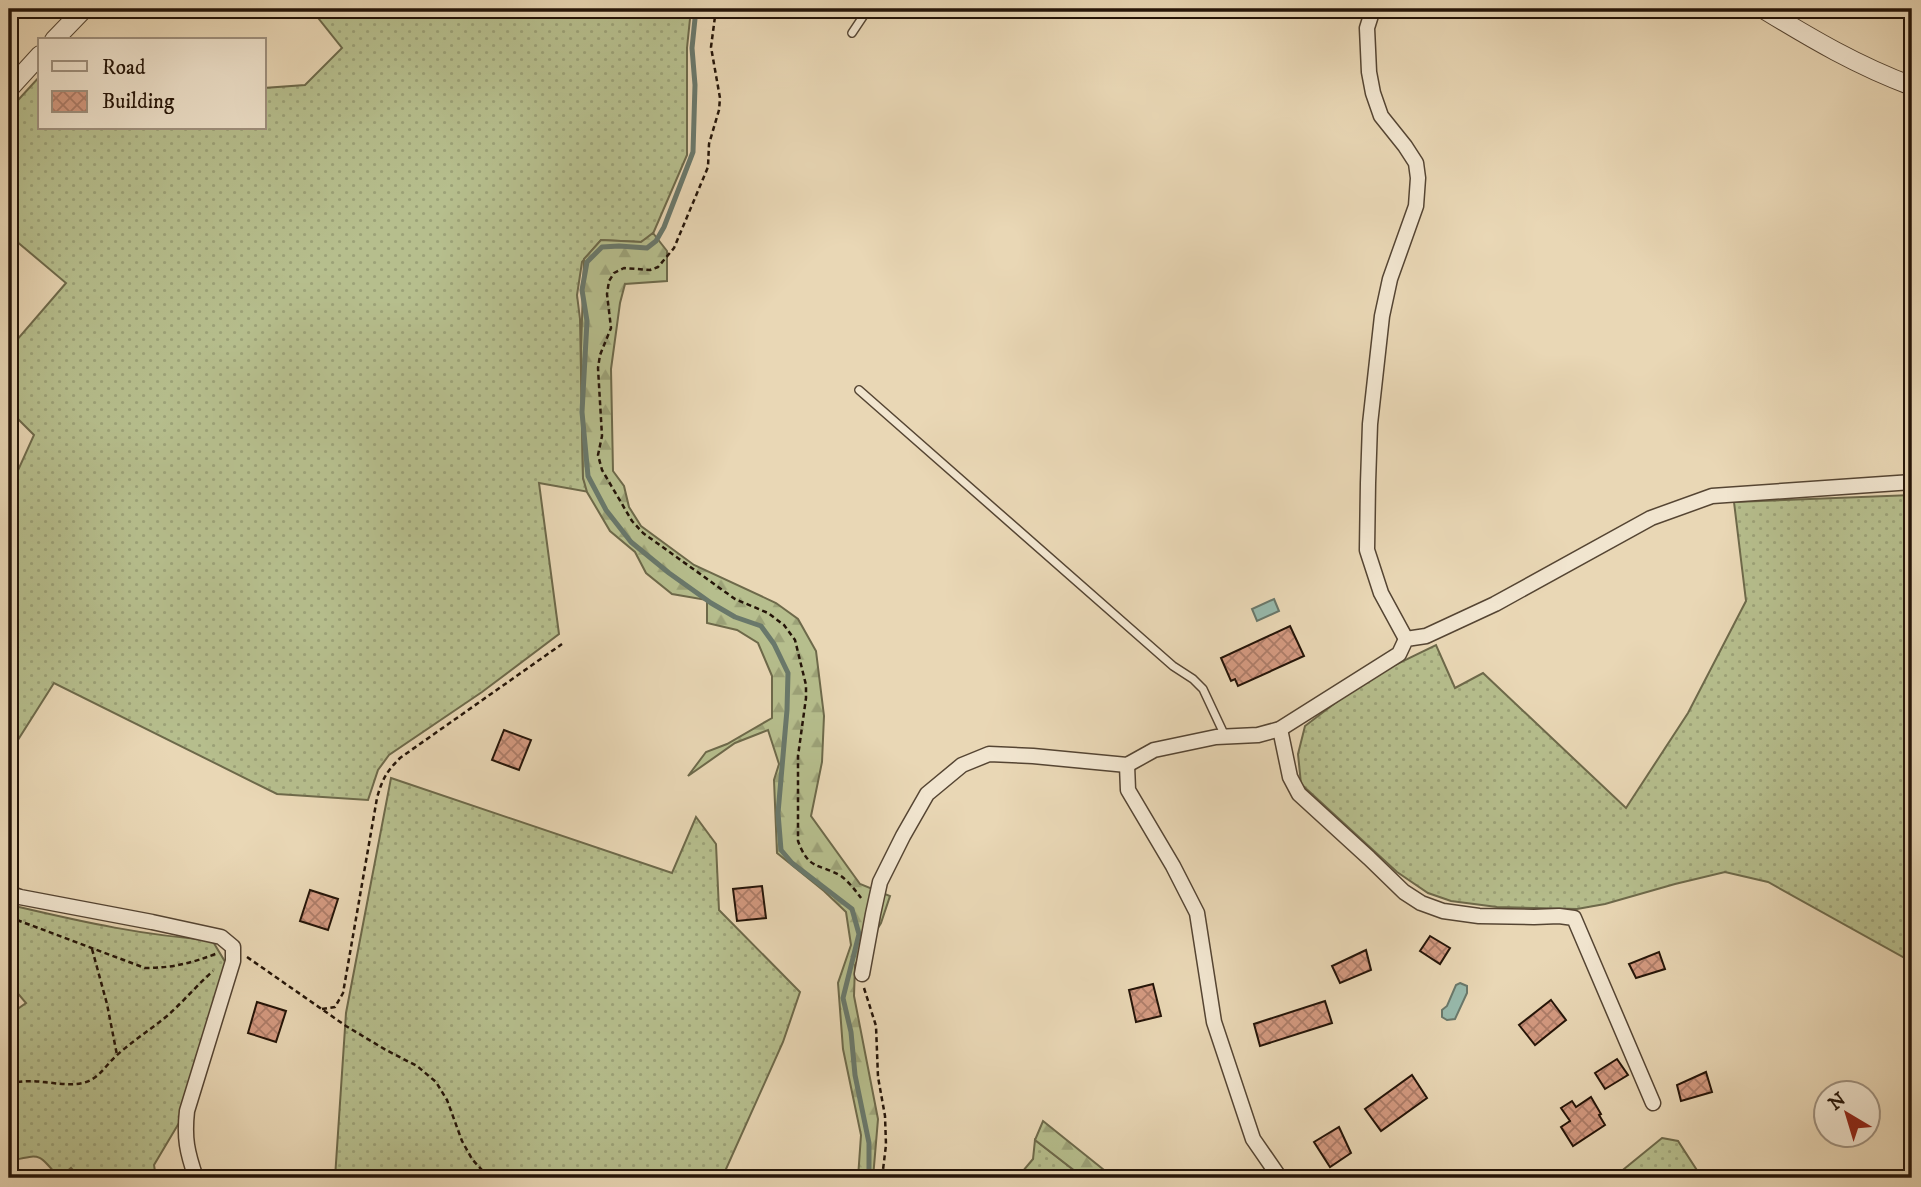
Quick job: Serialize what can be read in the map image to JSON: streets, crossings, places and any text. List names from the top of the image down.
{
  "legend": ["Road", "Building"],
  "north": "top left"
}
